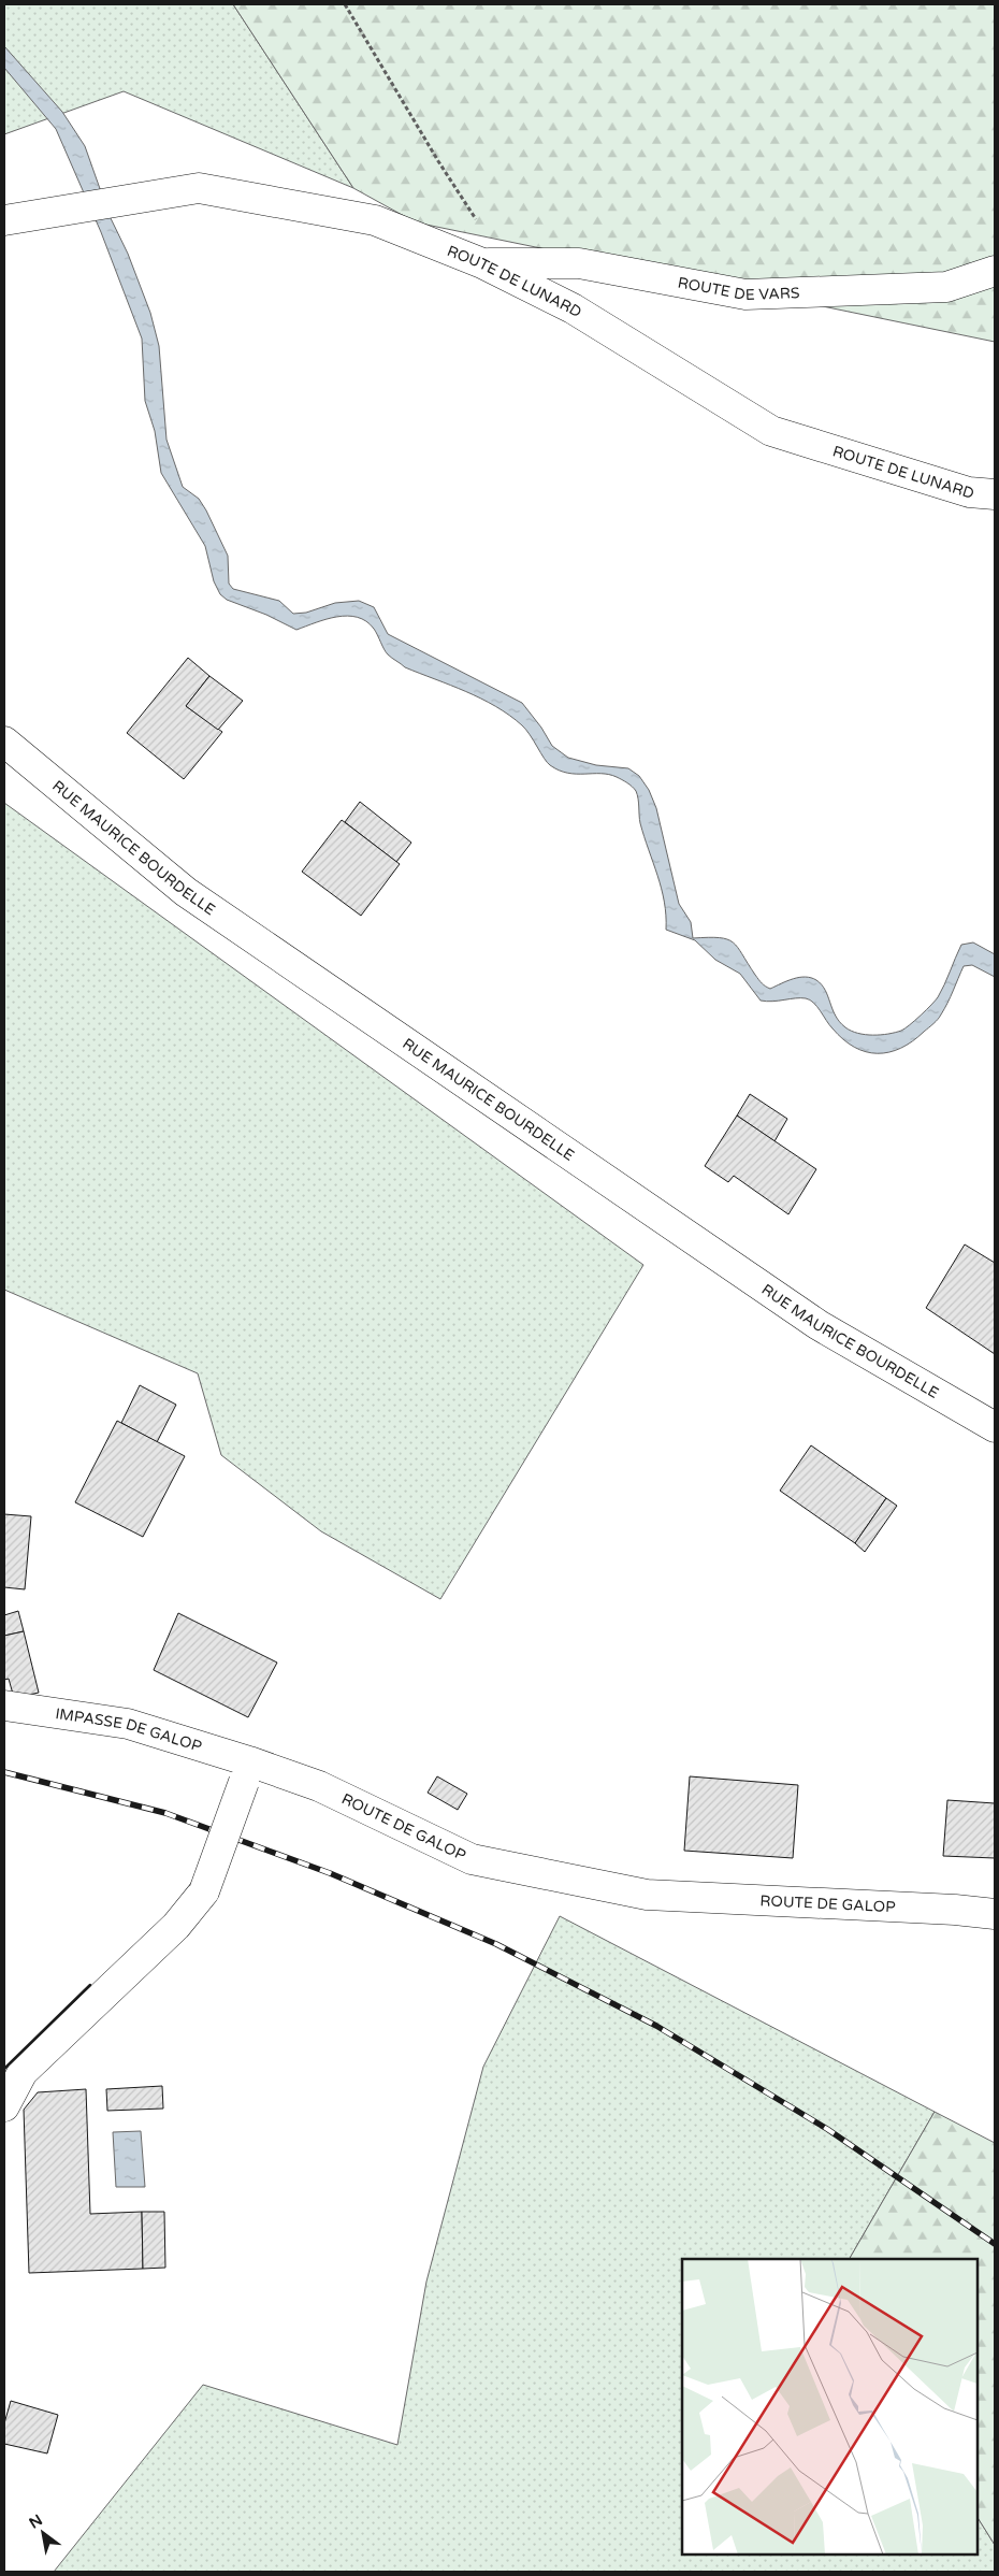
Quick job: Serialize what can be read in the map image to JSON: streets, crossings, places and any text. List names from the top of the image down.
{
  "streets": {
    "street": [
      "ROUTE DE LUNARD",
      "ROUTE DE VARS",
      "RUE MAURICE BOURDELLE",
      "IMPASSE DE GALOP",
      "ROUTE DE GALOP"
    ]
  },
  "crossings": [
    ["ROUTE DE LUNARD", "ROUTE DE VARS"],
    ["IMPASSE DE GALOP", "ROUTE DE GALOP"]
  ],
  "north": "top left"
}
